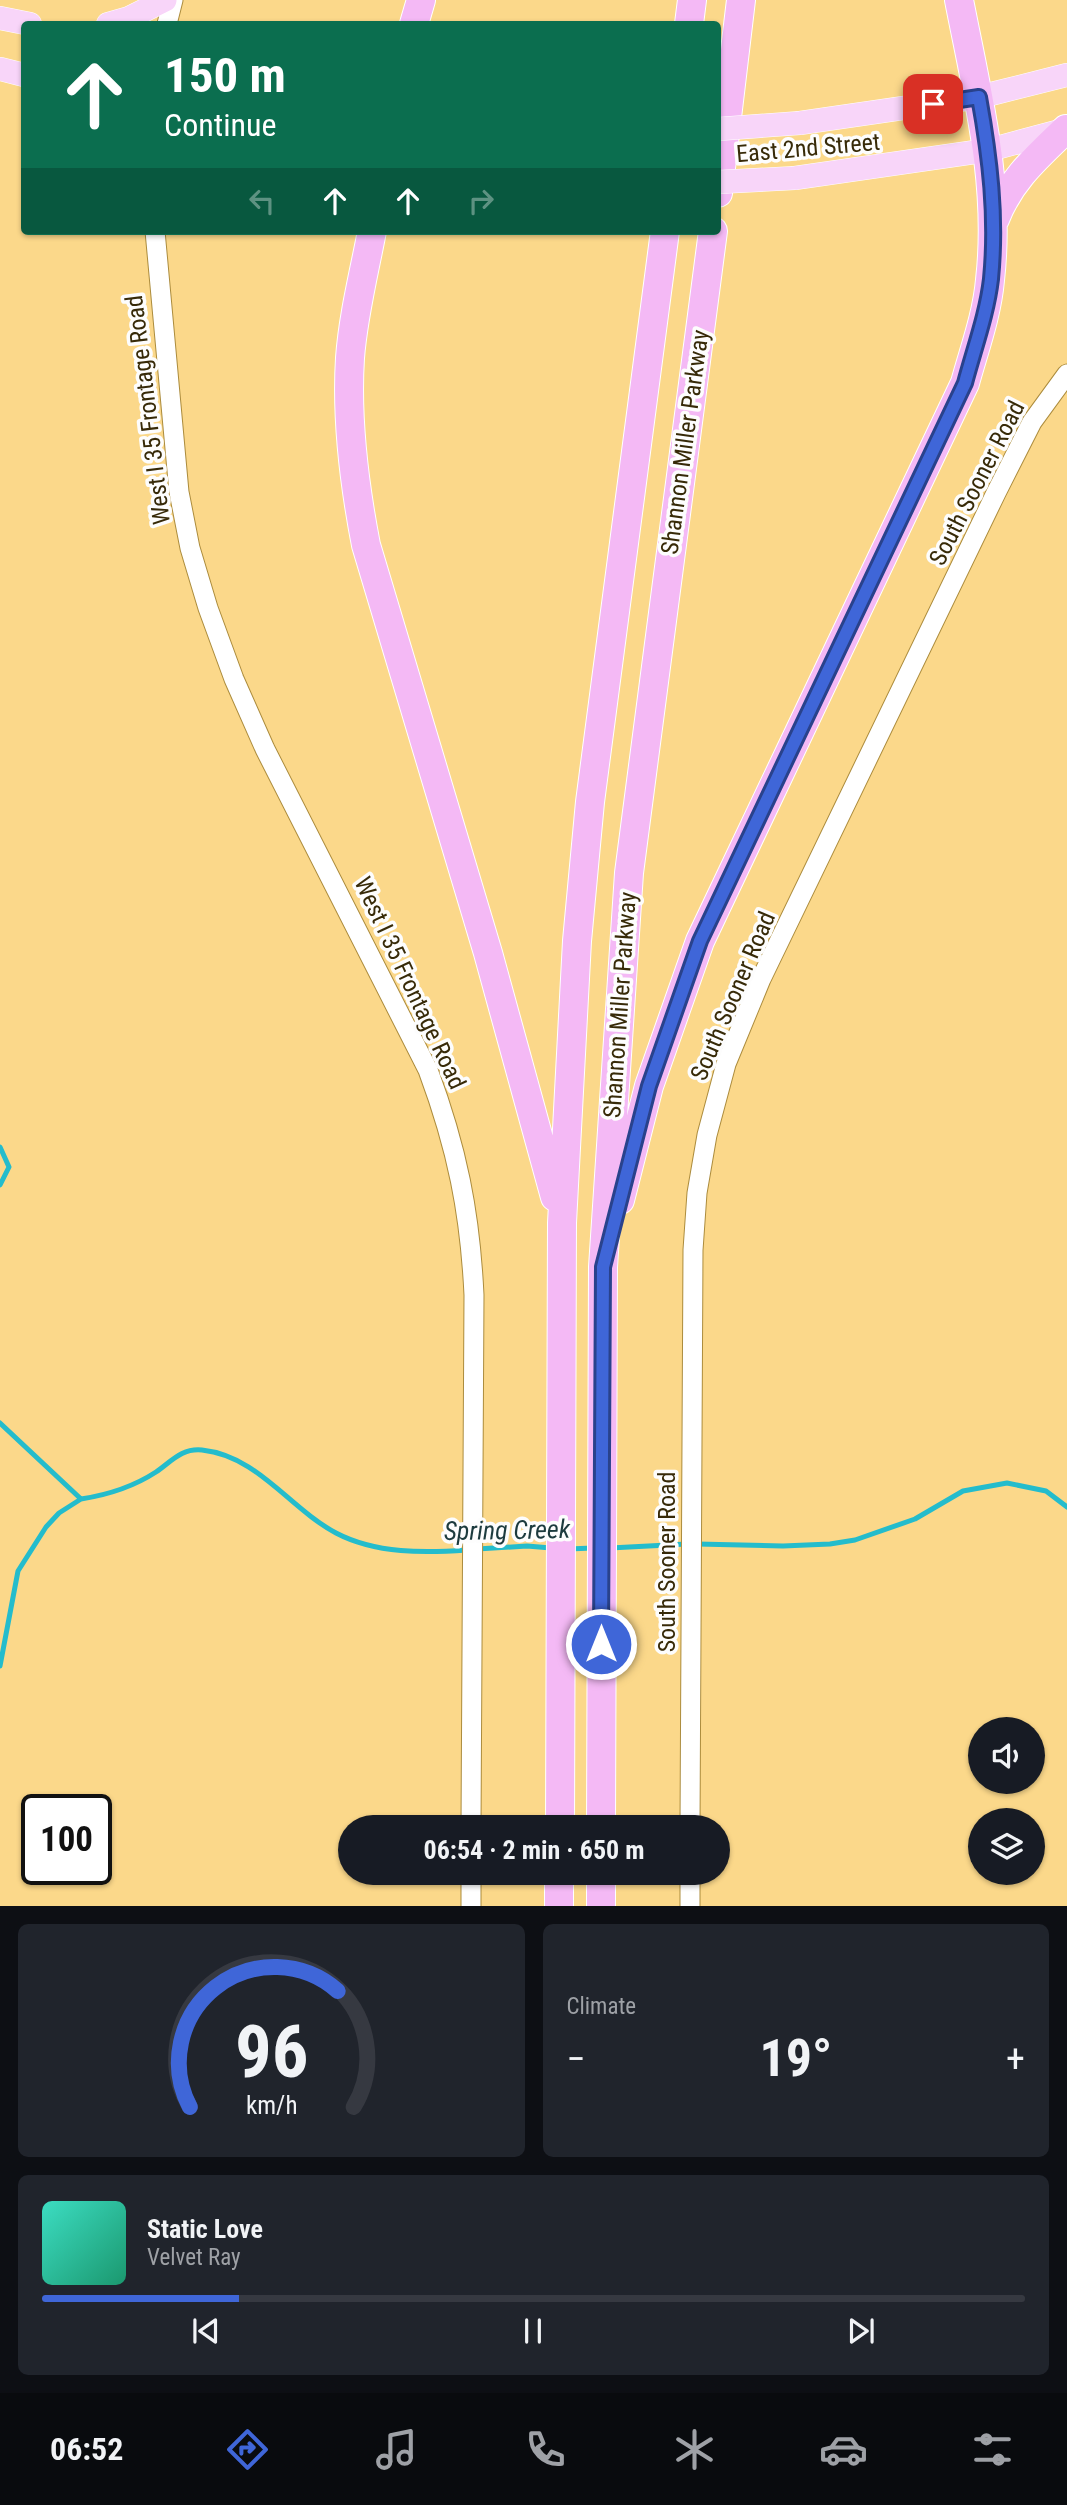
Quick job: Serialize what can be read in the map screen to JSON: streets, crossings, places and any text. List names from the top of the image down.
{
  "streets": {
    "highway": ["Shannon Miller Parkway"],
    "main road": ["East 2nd Street"],
    "street": ["West I 35 Frontage Road", "South Sooner Road"]
  },
  "water": ["Spring Creek"],
  "page": {
    "turn": ["150 m", "Continue"],
    "limit": "100",
    "trip": "06:54 · 2 min · 650 m",
    "tile": "Climate",
    "heat": ["−", "19°", "+"],
    "song": ["Static Love", "Velvet Ray"],
    "tabs": "06:52",
    "gauge": ["96", "km/h"]
  }
}
